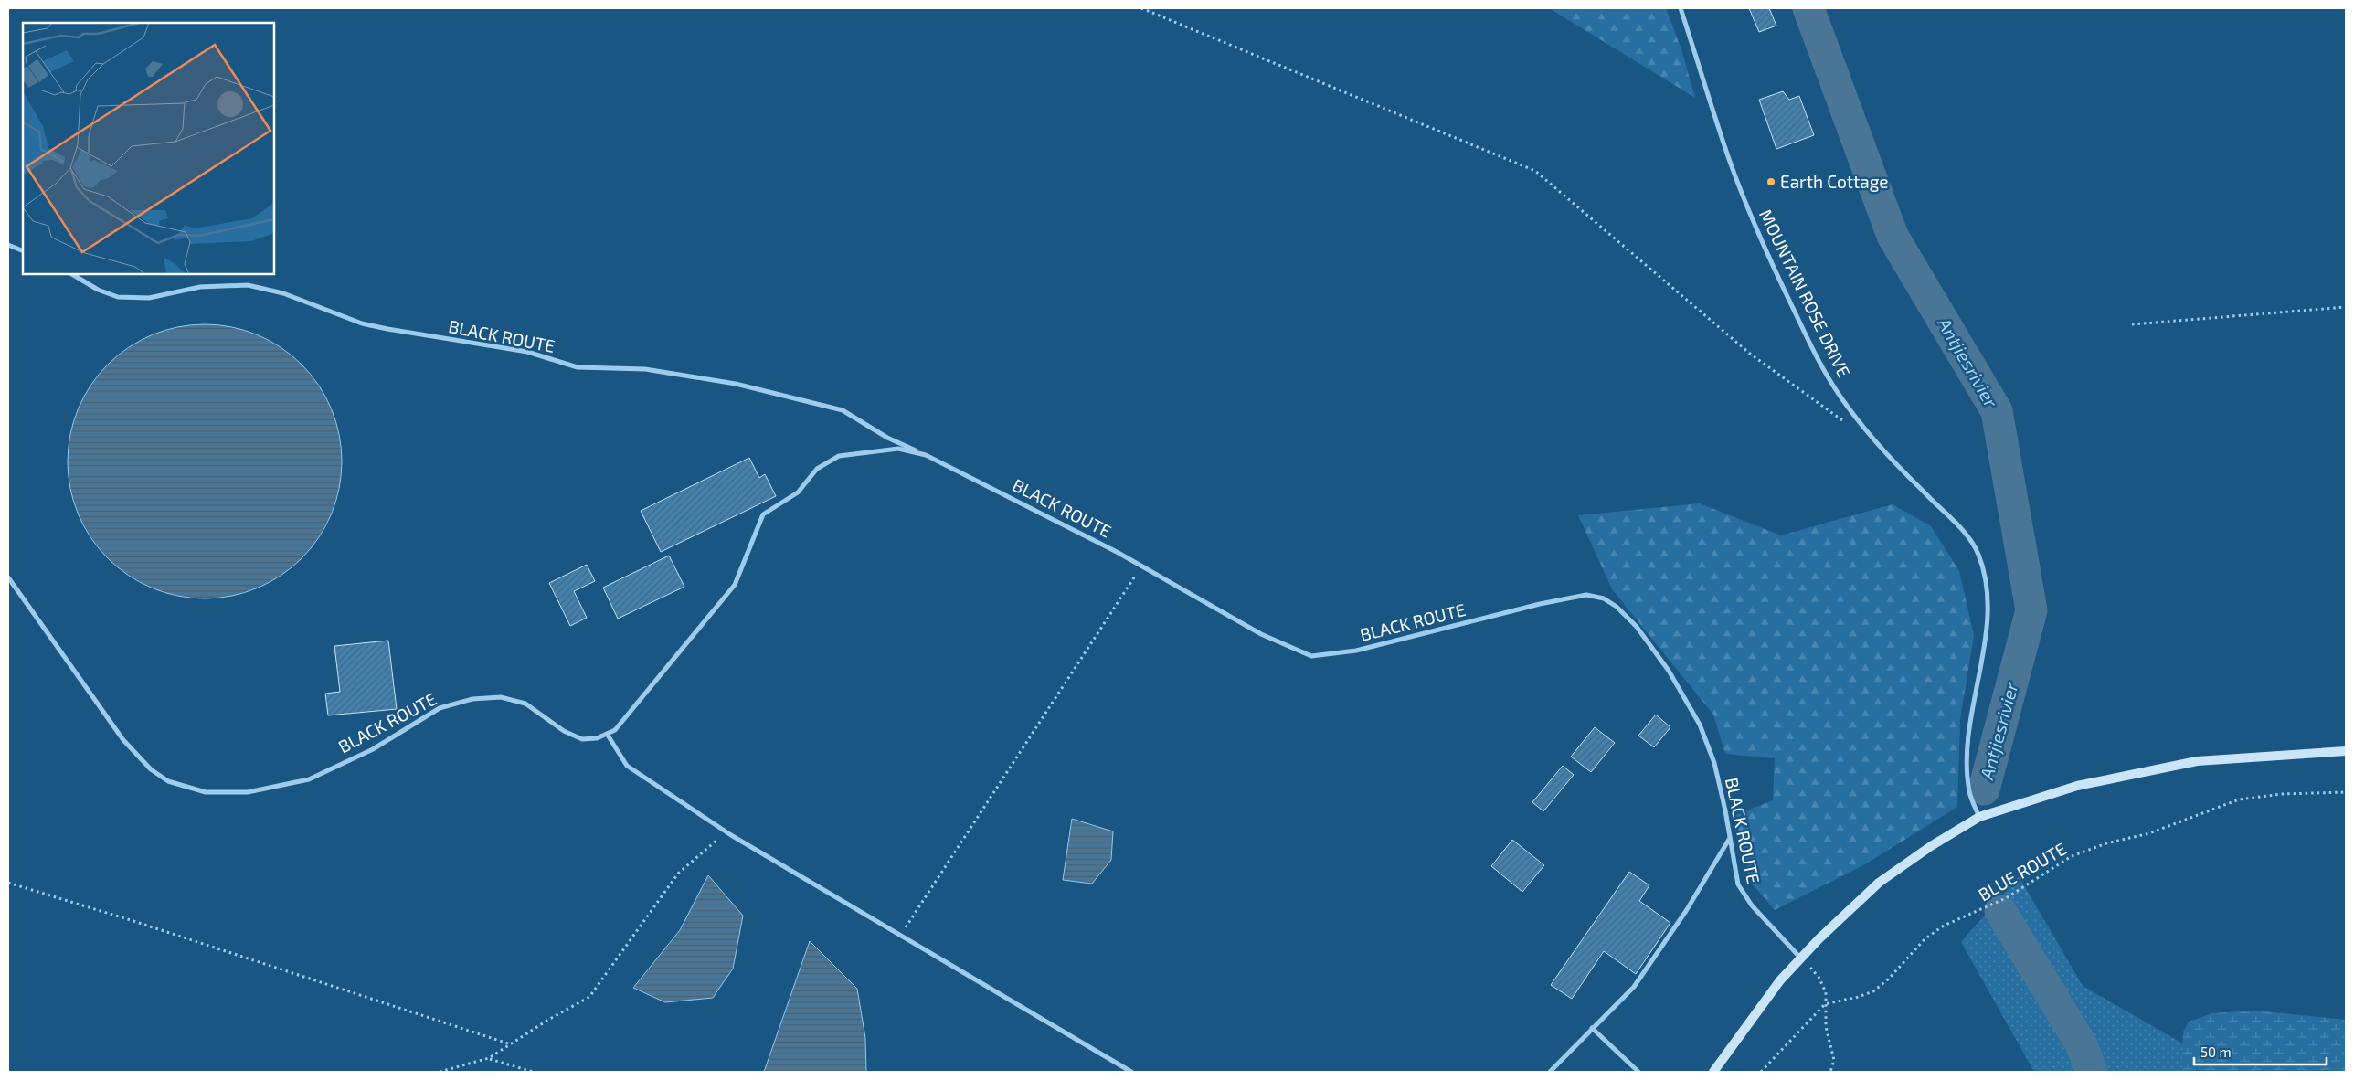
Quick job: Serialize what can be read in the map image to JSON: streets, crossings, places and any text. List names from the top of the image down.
{
  "streets": {
    "street": ["MOUNTAIN ROSE DRIVE", "BLACK ROUTE"],
    "path": ["BLUE ROUTE"]
  },
  "water": ["Antjiesrivier"],
  "places": ["Earth Cottage"],
  "scale_bar": "50 m"
}
